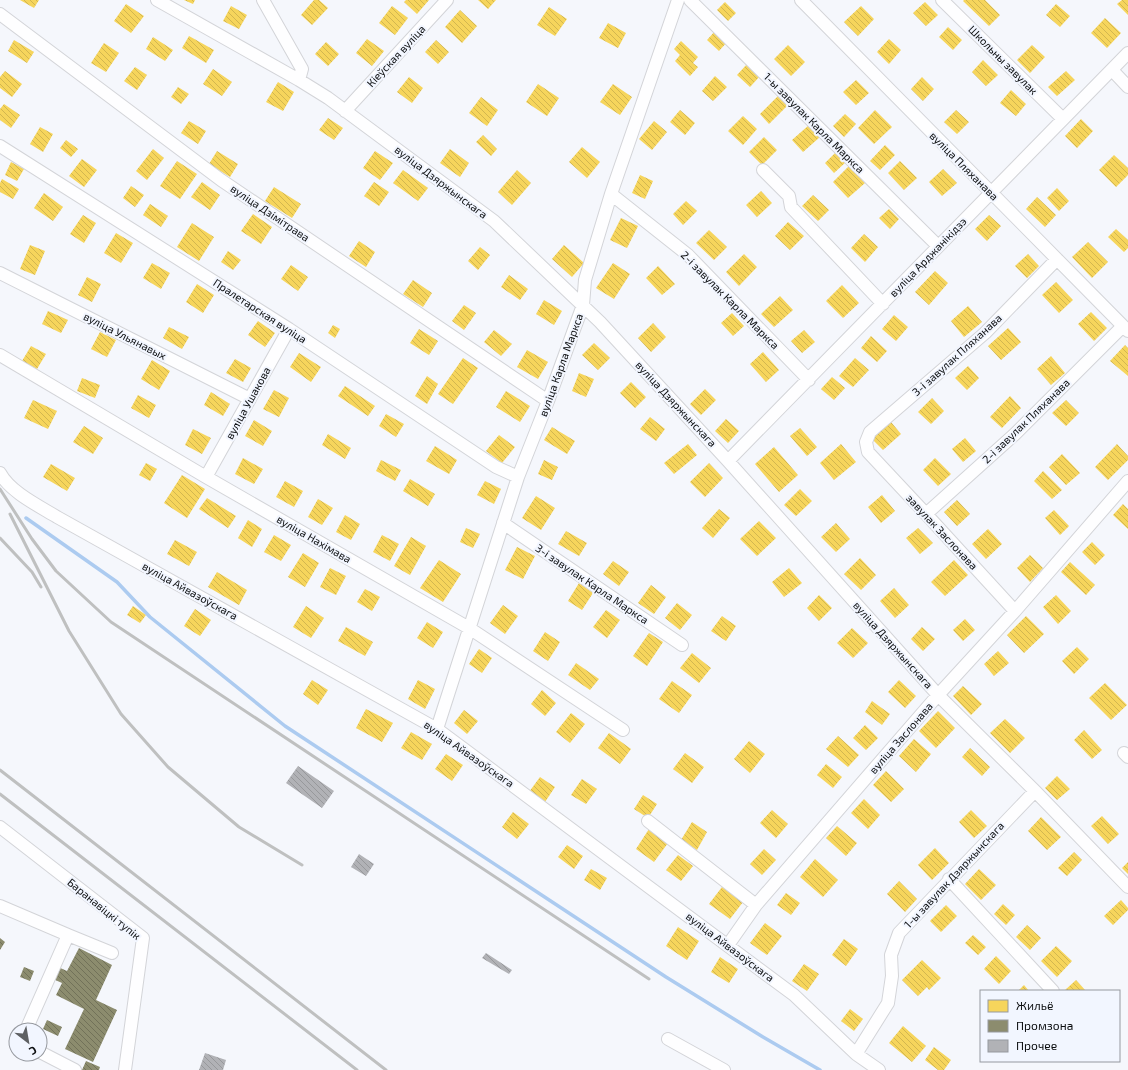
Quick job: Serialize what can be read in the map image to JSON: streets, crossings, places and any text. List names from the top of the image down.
{
  "streets": {
    "street": [
      "Кіеўская вуліца",
      "Школьны завулак",
      "1-ы завулак Карла Маркса",
      "вуліца Пляханава",
      "вуліца Дзяржынскага",
      "вуліца Дзімітрава",
      "вуліца Арджанікідзэ",
      "2-і завулак Карла Маркса",
      "Пралетарская вуліца",
      "вуліца Ульянавых",
      "3-і завулак Пляханава",
      "вуліца Карла Маркса",
      "вуліца Ушакова",
      "2-і завулак Пляханава",
      "завулак Заслонава",
      "вуліца Нахімава",
      "3-і завулак Карла Маркса",
      "вуліца Айвазоўскага",
      "вуліца Заслонава",
      "1-ы завулак Дзяржынскага",
      "Баранавіцкі тупік"
    ]
  },
  "crossings": [
    ["Кіеўская вуліца", "вуліца Дзяржынскага"],
    ["Школьны завулак", "вуліца Арджанікідзэ"],
    ["1-ы завулак Карла Маркса", "вуліца Арджанікідзэ"],
    ["вуліца Пляханава", "вуліца Арджанікідзэ"],
    ["вуліца Пляханава", "3-і завулак Пляханава"],
    ["вуліца Пляханава", "2-і завулак Пляханава"],
    ["вуліца Дзяржынскага", "вуліца Арджанікідзэ"],
    ["вуліца Дзяржынскага", "вуліца Карла Маркса"],
    ["вуліца Дзяржынскага", "вуліца Заслонава"],
    ["вуліца Дзяржынскага", "1-ы завулак Дзяржынскага"],
    ["вуліца Дзімітрава", "вуліца Карла Маркса"],
    ["вуліца Арджанікідзэ", "2-і завулак Карла Маркса"],
    ["2-і завулак Карла Маркса", "вуліца Карла Маркса"],
    ["Пралетарская вуліца", "вуліца Карла Маркса"],
    ["Пралетарская вуліца", "вуліца Ушакова"],
    ["вуліца Ульянавых", "вуліца Ушакова"],
    ["3-і завулак Пляханава", "завулак Заслонава"],
    ["вуліца Карла Маркса", "вуліца Нахімава"],
    ["вуліца Карла Маркса", "3-і завулак Карла Маркса"],
    ["вуліца Карла Маркса", "вуліца Айвазоўскага"],
    ["вуліца Ушакова", "вуліца Нахімава"],
    ["2-і завулак Пляханава", "завулак Заслонава"],
    ["завулак Заслонава", "вуліца Заслонава"],
    ["вуліца Айвазоўскага", "вуліца Заслонава"],
    ["вуліца Айвазоўскага", "1-ы завулак Дзяржынскага"]
  ],
  "legend": ["Жильё", "Промзона", "Прочее"],
  "north": "bottom right"
}
